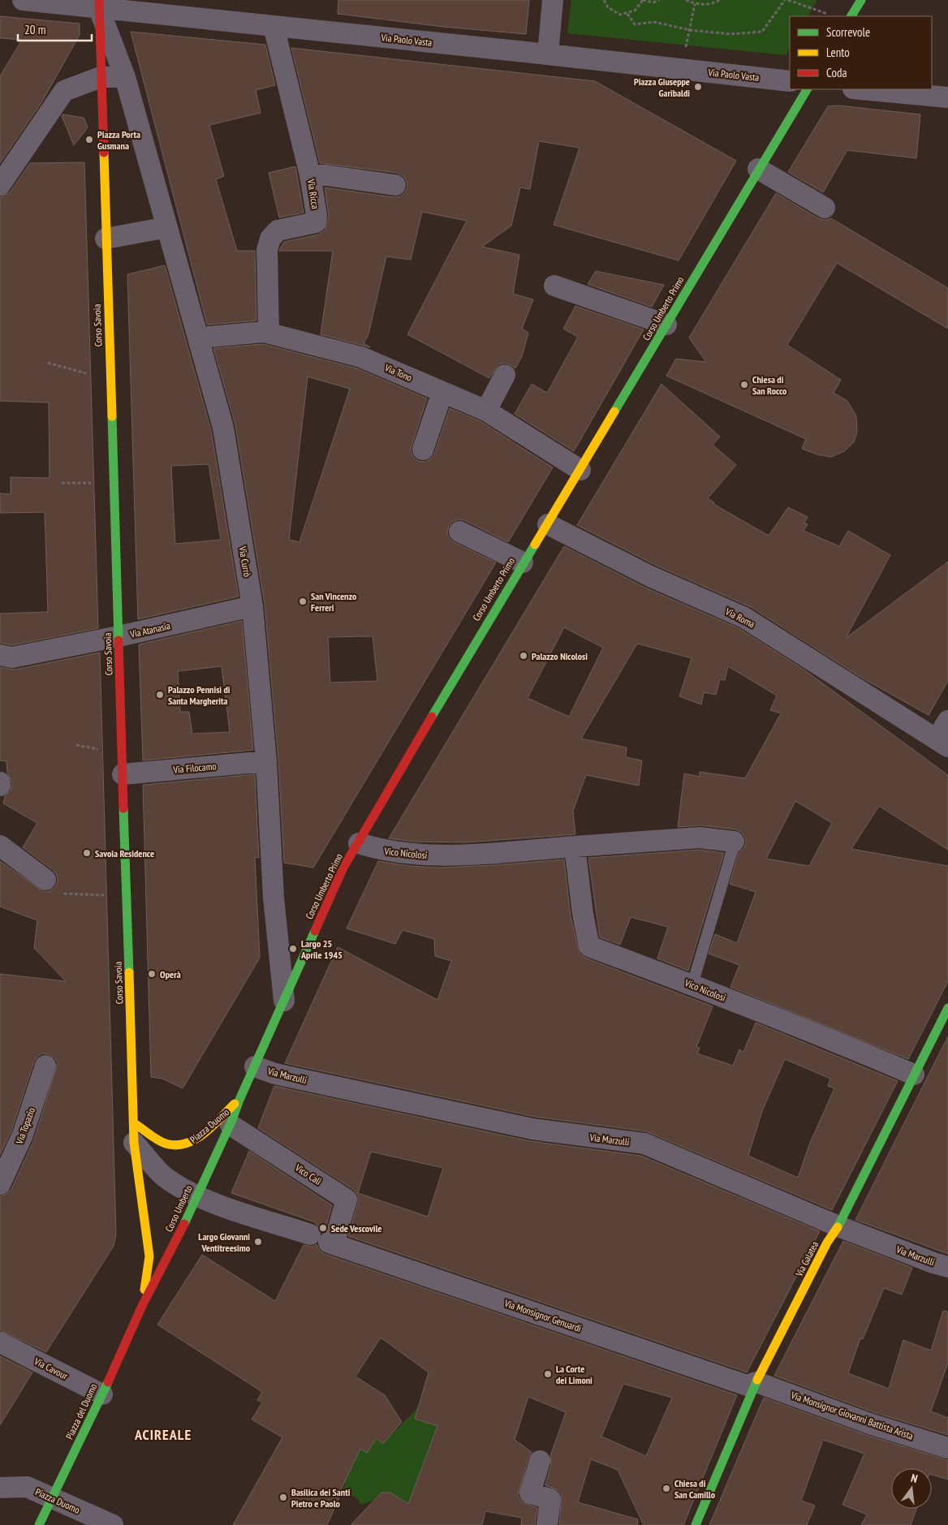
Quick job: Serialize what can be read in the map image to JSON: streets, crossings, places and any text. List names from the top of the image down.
{
  "streets": {
    "street": [
      "Via Paolo Vasta",
      "Via Ricca",
      "Corso Umberto Primo",
      "Corso Savoia",
      "Via Tono",
      "Via Currò",
      "Via Roma",
      "Via Atanasia",
      "Via Filocamo",
      "Vico Nicolosi",
      "Via Marzulli",
      "Via Topazio",
      "Piazza Duomo",
      "Vico Calì",
      "Corso Umberto",
      "Via Galatea",
      "Via Monsignor Genuardi",
      "Via Cavour",
      "Piazza del Duomo",
      "Via Monsignor Giovanni Battista Arista"
    ]
  },
  "crossings": [
    ["Via Paolo Vasta", "Via Ricca"],
    ["Via Paolo Vasta", "Corso Savoia"],
    ["Via Paolo Vasta", "Via Currò"],
    ["Via Ricca", "Via Tono"],
    ["Corso Umberto Primo", "Via Tono"],
    ["Corso Umberto Primo", "Via Currò"],
    ["Corso Umberto Primo", "Via Roma"],
    ["Corso Umberto Primo", "Vico Nicolosi"],
    ["Corso Umberto Primo", "Via Marzulli"],
    ["Corso Umberto Primo", "Piazza Duomo"],
    ["Corso Umberto Primo", "Vico Calì"],
    ["Corso Umberto Primo", "Corso Umberto"],
    ["Corso Savoia", "Via Currò"],
    ["Corso Savoia", "Via Atanasia"],
    ["Corso Savoia", "Via Filocamo"],
    ["Corso Savoia", "Piazza Duomo"],
    ["Corso Savoia", "Corso Umberto"],
    ["Corso Savoia", "Via Monsignor Genuardi"],
    ["Corso Savoia", "Piazza del Duomo"],
    ["Via Tono", "Via Currò"],
    ["Via Currò", "Via Atanasia"],
    ["Via Currò", "Via Filocamo"],
    ["Vico Nicolosi", "Via Galatea"],
    ["Via Marzulli", "Via Galatea"],
    ["Piazza Duomo", "Via Monsignor Genuardi"],
    ["Piazza Duomo", "Piazza del Duomo"],
    ["Vico Calì", "Corso Umberto"],
    ["Vico Calì", "Via Monsignor Genuardi"],
    ["Corso Umberto", "Via Monsignor Genuardi"],
    ["Corso Umberto", "Piazza del Duomo"],
    ["Via Galatea", "Via Monsignor Genuardi"],
    ["Via Galatea", "Via Monsignor Giovanni Battista Arista"],
    ["Via Monsignor Genuardi", "Via Monsignor Giovanni Battista Arista"],
    ["Via Cavour", "Piazza del Duomo"]
  ],
  "districts": ["ACIREALE"],
  "places": [
    "Piazza Giuseppe Garibaldi",
    "Piazza Porta Gusmana",
    "Chiesa di San Rocco",
    "San Vincenzo Ferreri",
    "Palazzo Nicolosi",
    "Palazzo Pennisi di Santa Margherita",
    "Savoia Residence",
    "Largo 25 Aprile 1945",
    "Operà",
    "Sede Vescovile",
    "Largo Giovanni Ventitreesimo",
    "La Corte dei Limoni",
    "Chiesa di San Camillo",
    "Basilica dei Santi Pietro e Paolo"
  ],
  "legend": ["Scorrevole", "Lento", "Coda"],
  "scale_bar": "20 m",
  "north": "top"
}
